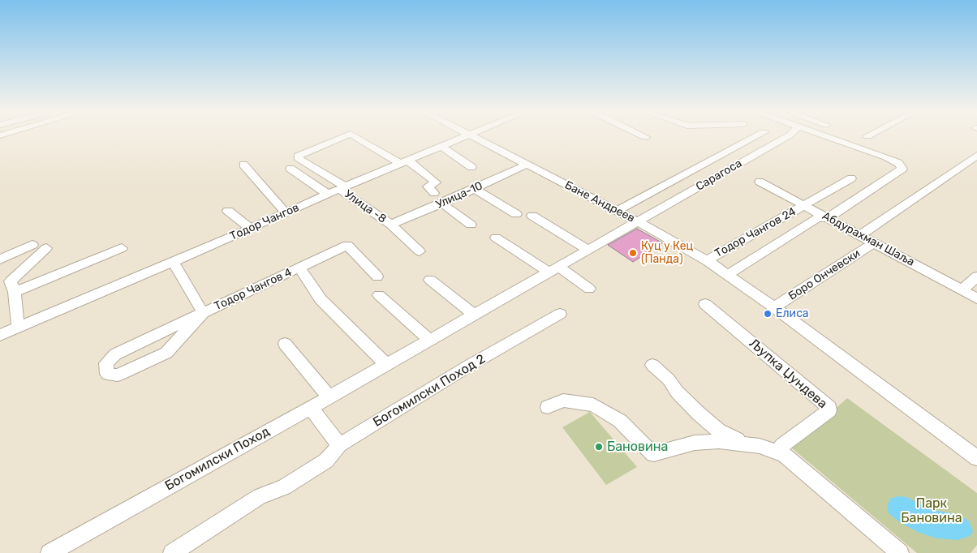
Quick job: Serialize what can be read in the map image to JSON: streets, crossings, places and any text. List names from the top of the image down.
{
  "streets": {
    "street": [
      "Сарагоса",
      "Улица-10",
      "Бане Андреев",
      "Улица -8",
      "Тодор Чангов",
      "Тодор Чангов 24",
      "Абдурахман Шаља",
      "Боро Ончевски",
      "Тодор Чангов 4",
      "Љупка Џундева",
      "Богомилски Поход 2",
      "Богомилски Поход"
    ]
  },
  "crossings": [
    ["Сарагоса", "Бане Андреев"],
    ["Сарагоса", "Богомилски Поход"],
    ["Улица-10", "Бане Андреев"],
    ["Улица-10", "Улица -8"],
    ["Бане Андреев", "Тодор Чангов 24"],
    ["Бане Андреев", "Богомилски Поход"],
    ["Улица -8", "Тодор Чангов"],
    ["Тодор Чангов", "Тодор Чангов 4"],
    ["Тодор Чангов 24", "Абдурахман Шаља"],
    ["Абдурахман Шаља", "Боро Ончевски"],
    ["Тодор Чангов 4", "Богомилски Поход"]
  ],
  "parks": ["Парк Бановина"],
  "places": ["Куц у Кец (Панда)", "Елиса", "Бановина"]
}
